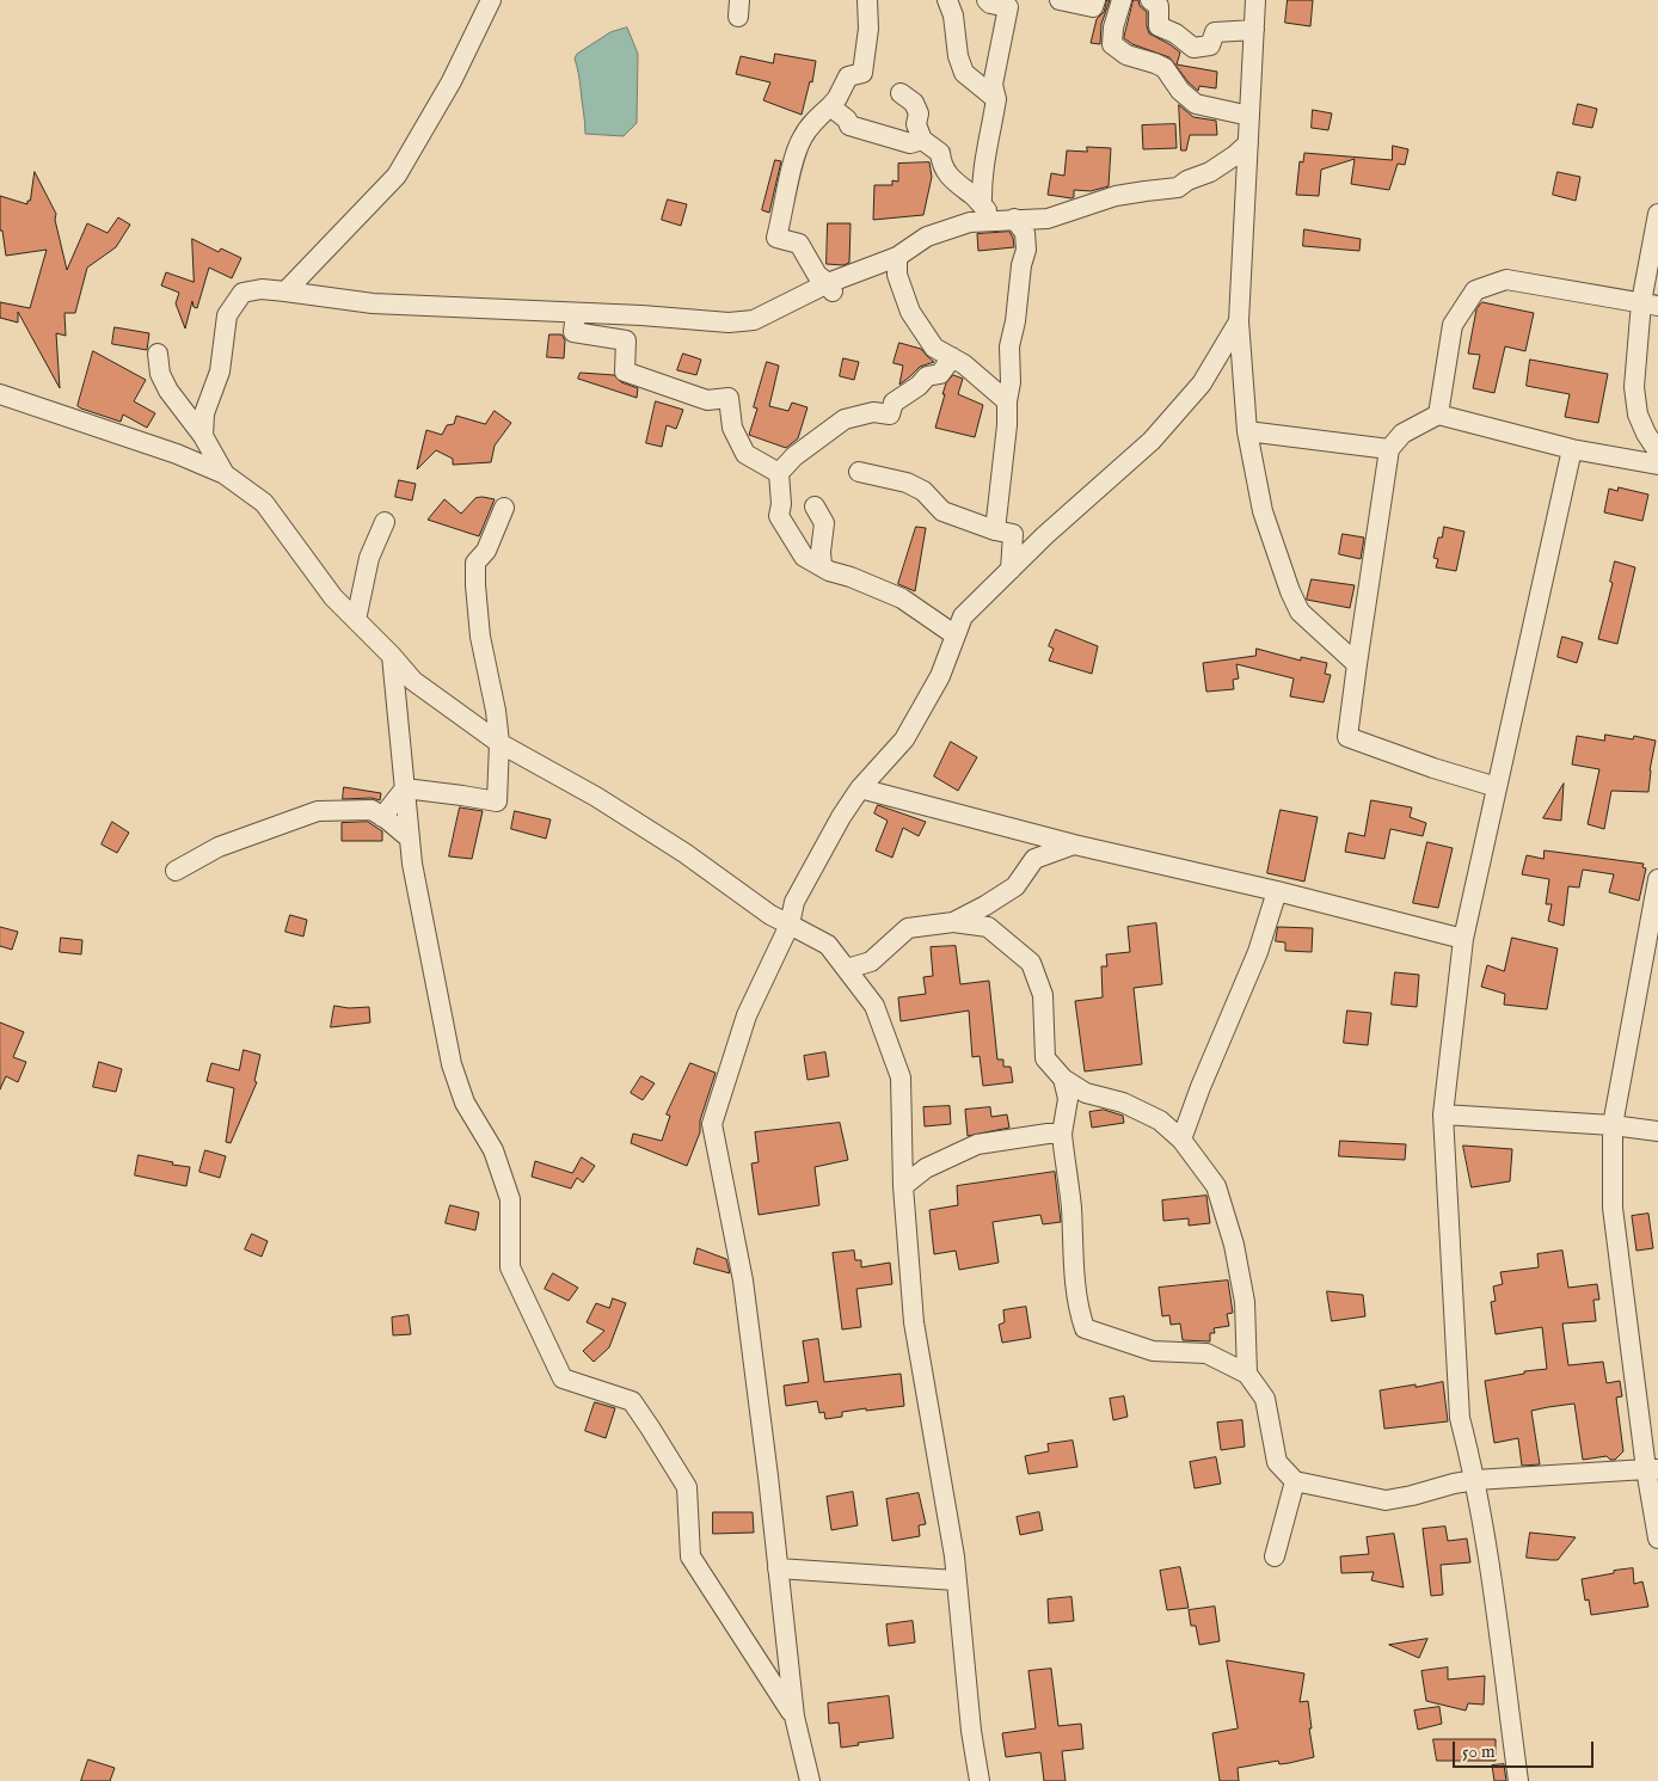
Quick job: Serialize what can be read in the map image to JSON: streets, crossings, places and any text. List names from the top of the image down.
{
  "scale_bar": "50 m"
}
